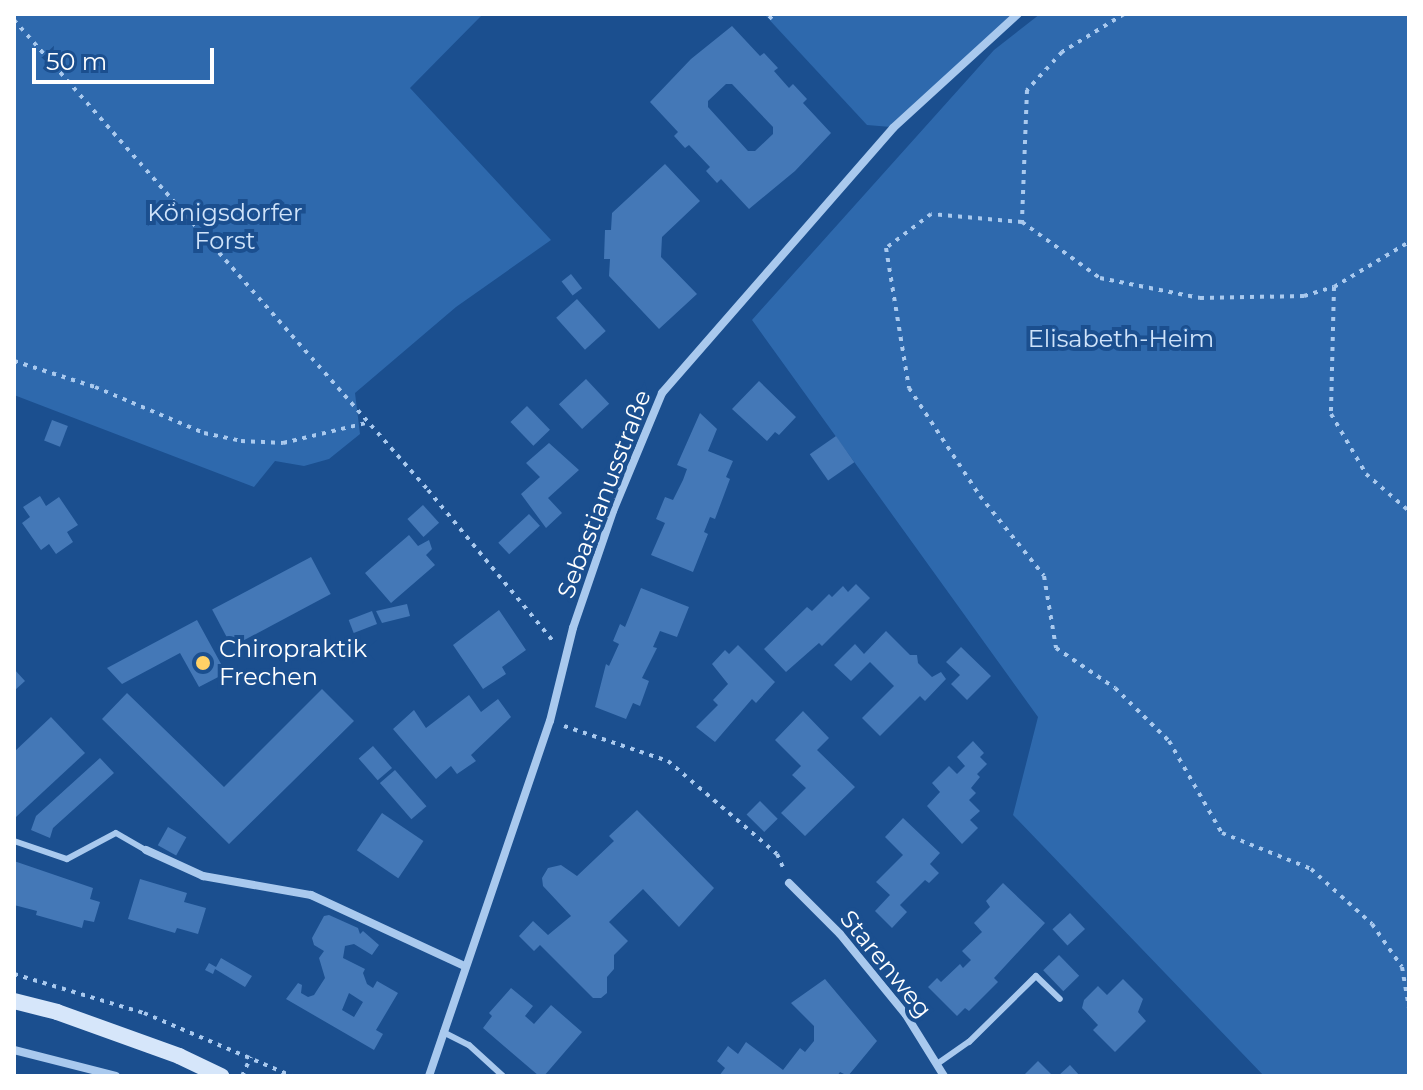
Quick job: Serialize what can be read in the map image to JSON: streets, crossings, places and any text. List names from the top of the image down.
{
  "streets": {
    "street": ["Sebastianusstraße", "Starenweg"]
  },
  "parks": ["Königsdorfer Forst", "Elisabeth-Heim"],
  "places": ["Chiropraktik Frechen"],
  "scale_bar": "50 m"
}
